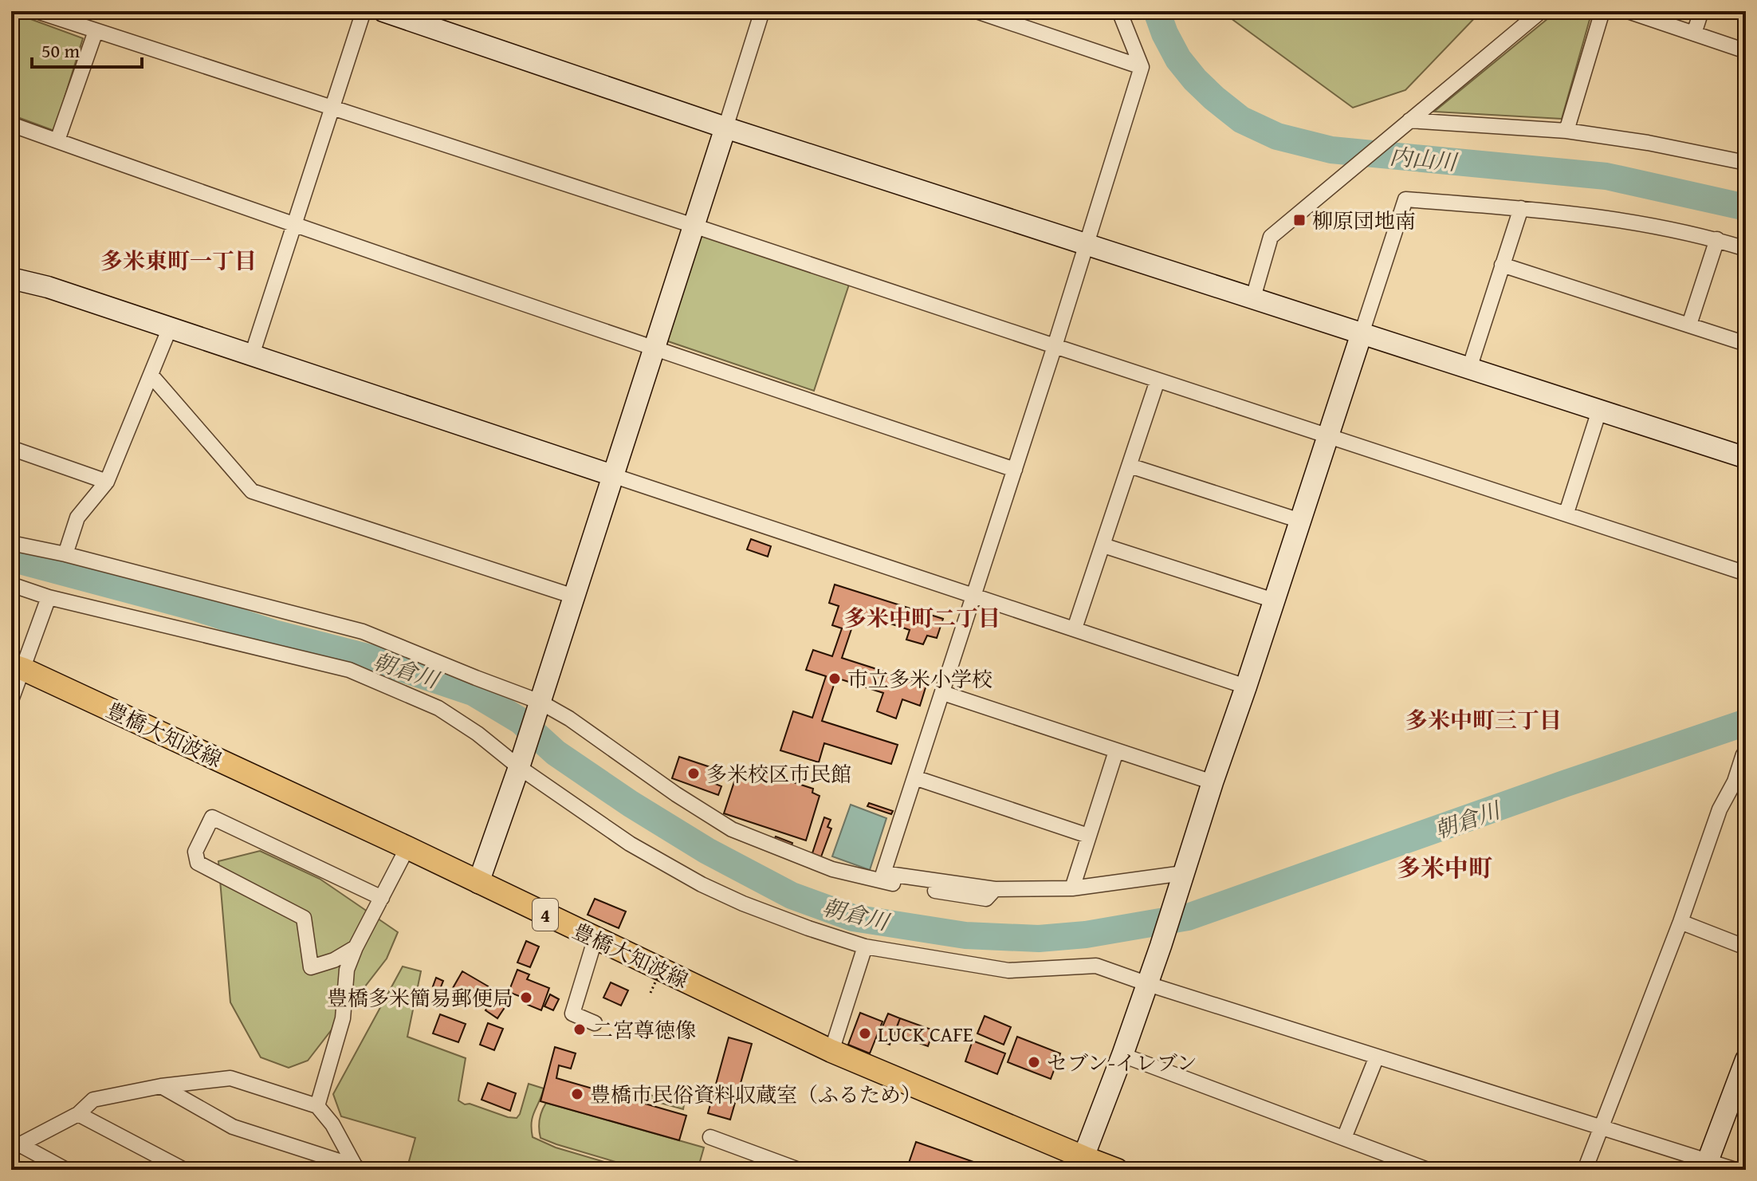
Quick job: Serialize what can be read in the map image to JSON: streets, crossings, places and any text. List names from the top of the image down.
{
  "streets": {
    "main road": ["豊橋大知波線", "4"]
  },
  "districts": [
    "多米東町一丁目",
    "多米中町二丁目",
    "多米中町三丁目",
    "多米中町"
  ],
  "water": ["内山川", "朝倉川"],
  "places": {
    "transit": ["柳原団地南"],
    "other": [
      "市立多米小学校",
      "多米校区市民館",
      "豊橋多米簡易郵便局",
      "二宮尊徳像",
      "LUCK CAFE",
      "セブン-イレブン",
      "豊橋市民俗資料収蔵室（ふるため）"
    ]
  },
  "scale_bar": "50 m"
}
